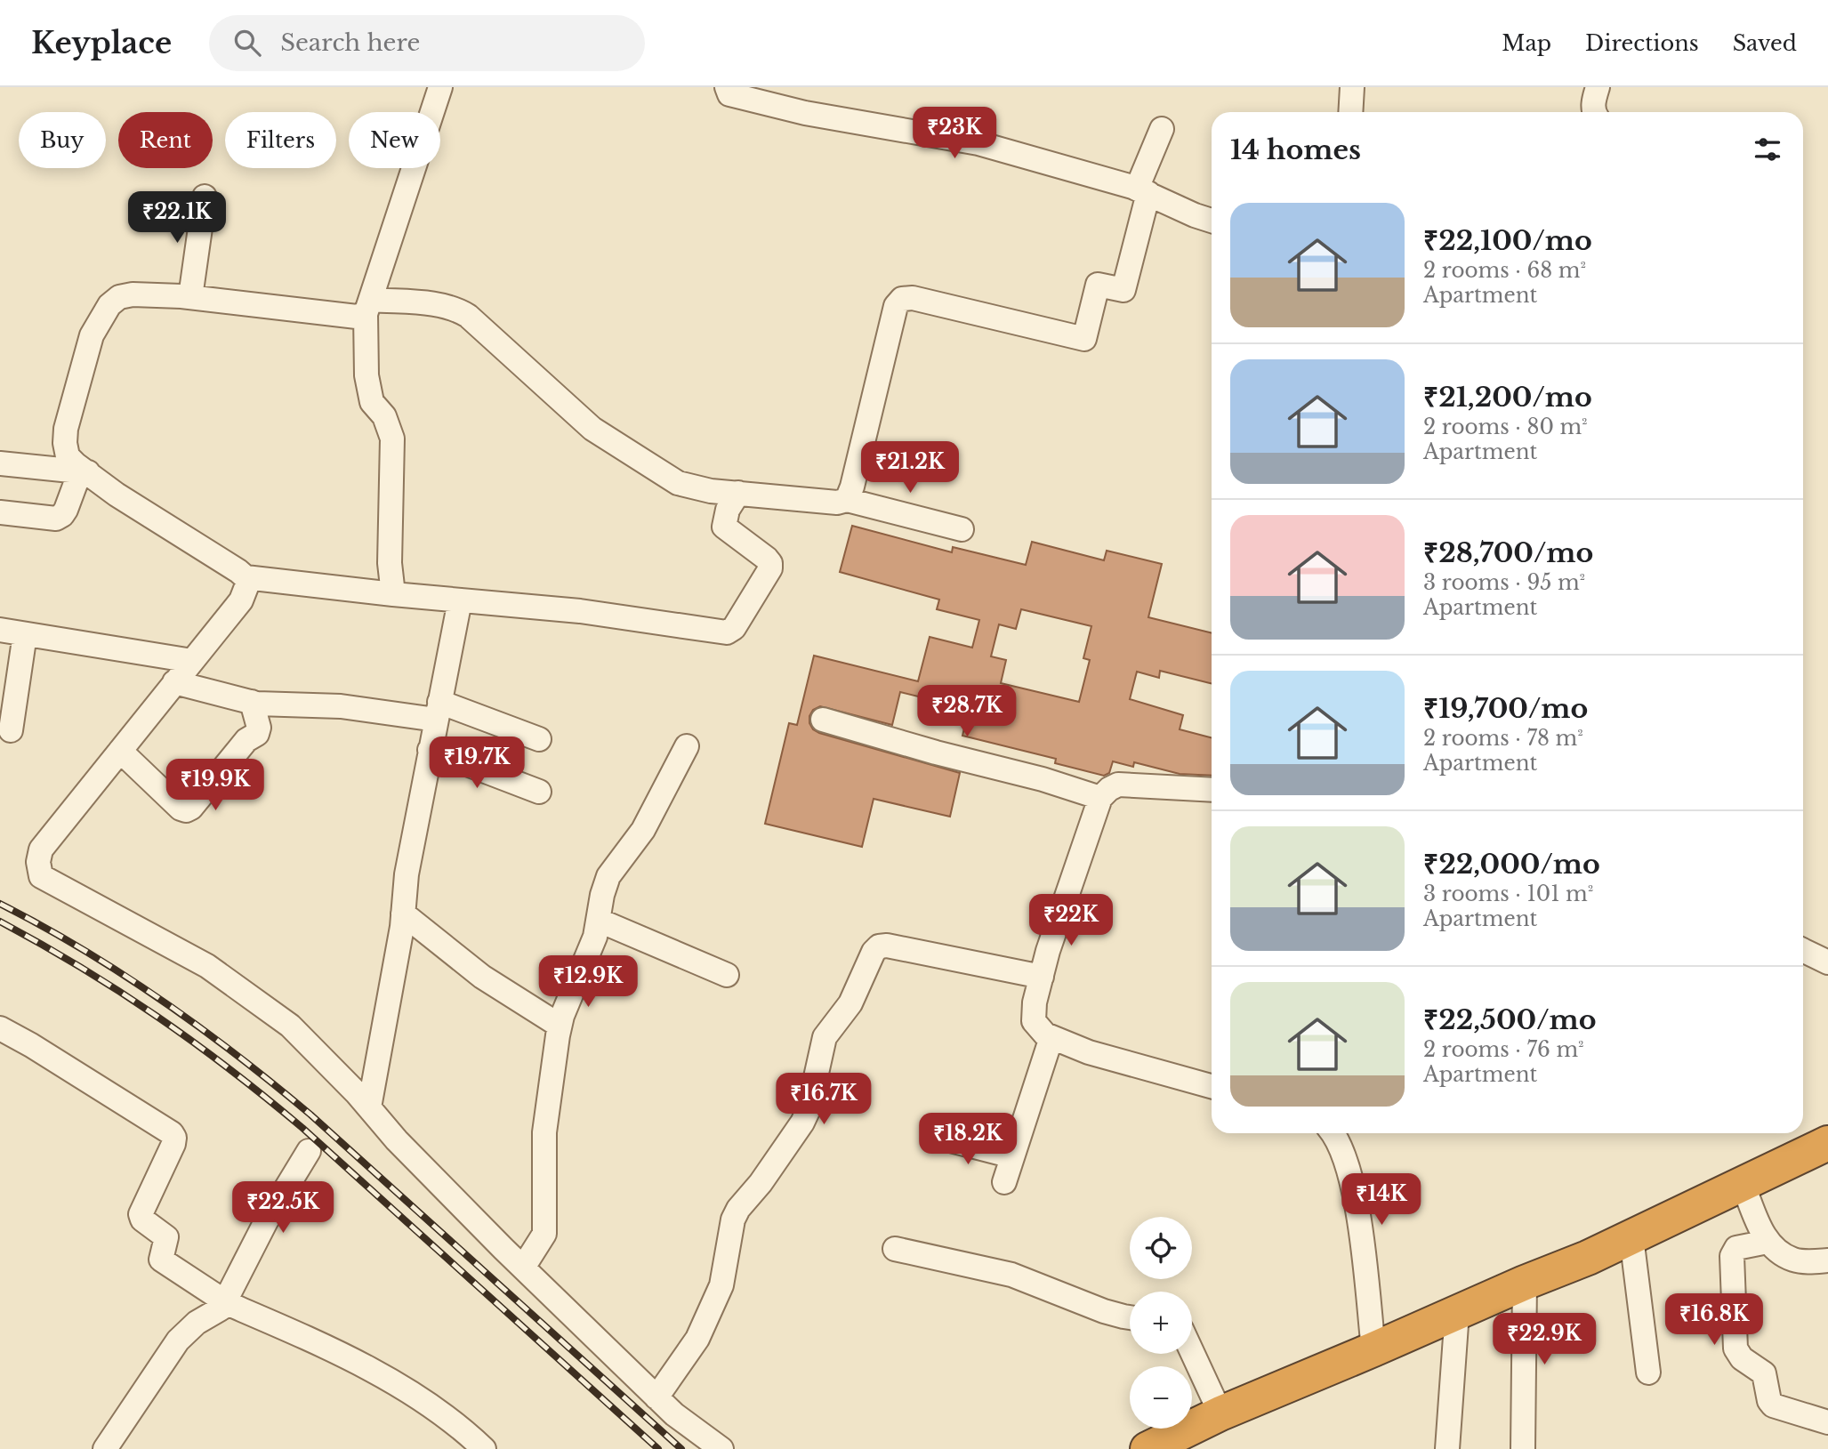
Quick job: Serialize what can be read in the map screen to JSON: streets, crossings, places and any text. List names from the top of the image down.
{
  "page": {
    "header": "Keyplace",
    "search": "Search here",
    "nav": ["Map", "Directions", "Saved"],
    "price": [
      "₹23K",
      "₹22.1K",
      "₹21.2K",
      "₹28.7K",
      "₹19.7K",
      "₹19.9K",
      "₹22K",
      "₹12.9K",
      "₹16.7K",
      "₹18.2K",
      "₹14K",
      "₹22.5K",
      "₹16.8K",
      "₹22.9K"
    ],
    "chip": [
      "Buy",
      "Rent",
      "Filters",
      "New"
    ],
    "heading": "14 homes",
    "list": [
      {
        "name": "₹22,100/mo",
        "note": "2 rooms · 68 m² · Apartment"
      },
      {
        "name": "₹21,200/mo",
        "note": "2 rooms · 80 m² · Apartment"
      },
      {
        "name": "₹28,700/mo",
        "note": "3 rooms · 95 m² · Apartment"
      },
      {
        "name": "₹19,700/mo",
        "note": "2 rooms · 78 m² · Apartment"
      },
      {
        "name": "₹22,000/mo",
        "note": "3 rooms · 101 m² · Apartment"
      },
      {
        "name": "₹22,500/mo",
        "note": "2 rooms · 76 m² · Apartment"
      }
    ],
    "map_buttons": ["+", "−"]
  }
}
